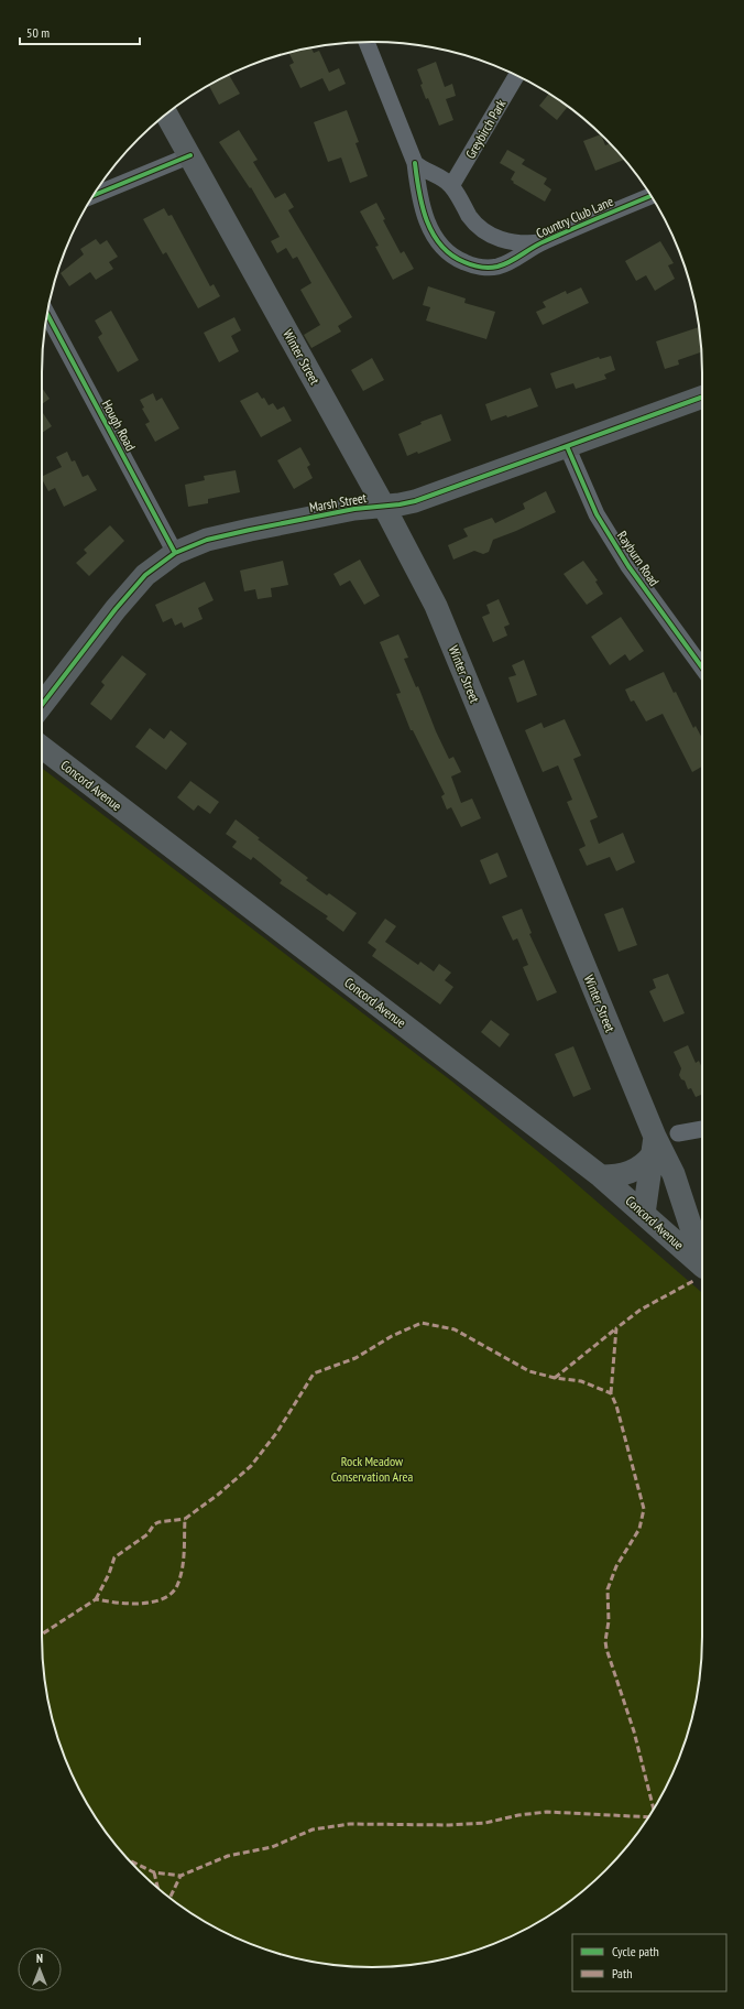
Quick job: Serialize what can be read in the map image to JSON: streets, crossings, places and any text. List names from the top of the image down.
{
  "streets": {
    "main road": ["Winter Street", "Marsh Street", "Concord Avenue"],
    "street": [
      "Greybirch Park",
      "Country Club Lane",
      "Hough Road",
      "Rayburn Road"
    ]
  },
  "crossings": [
    ["Greybirch Park", "Country Club Lane"],
    ["Winter Street", "Marsh Street"],
    ["Hough Road", "Marsh Street"],
    ["Marsh Street", "Rayburn Road"]
  ],
  "parks": ["Rock Meadow Conservation Area"],
  "legend": ["Cycle path", "Path"],
  "scale_bar": "50 m",
  "north": "top"
}
